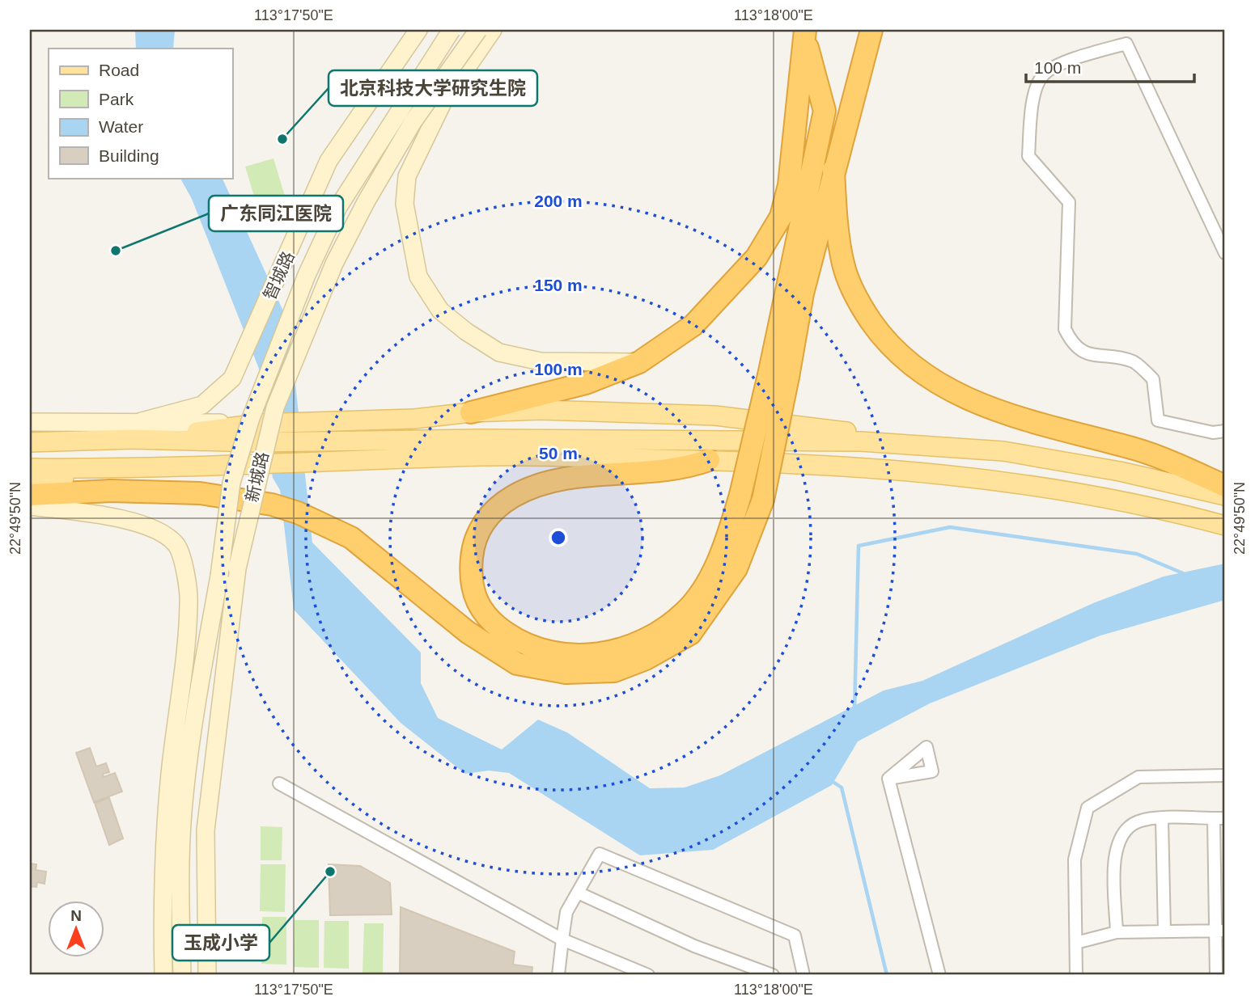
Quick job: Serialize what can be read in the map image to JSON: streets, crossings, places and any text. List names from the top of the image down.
{
  "streets": {
    "street": ["智城路", "新城路"]
  },
  "places": ["北京科技大学研究生院", "广东同江医院", "玉成小学"],
  "legend": [
    "Road",
    "Park",
    "Water",
    "Building"
  ],
  "scale_bar": "100 m",
  "north": "top",
  "coordinates": ["113°17'50\"E", "113°18'00\"E", "22°49'50\"N"],
  "rings": [
    "200 m",
    "150 m",
    "100 m",
    "50 m"
  ]
}
